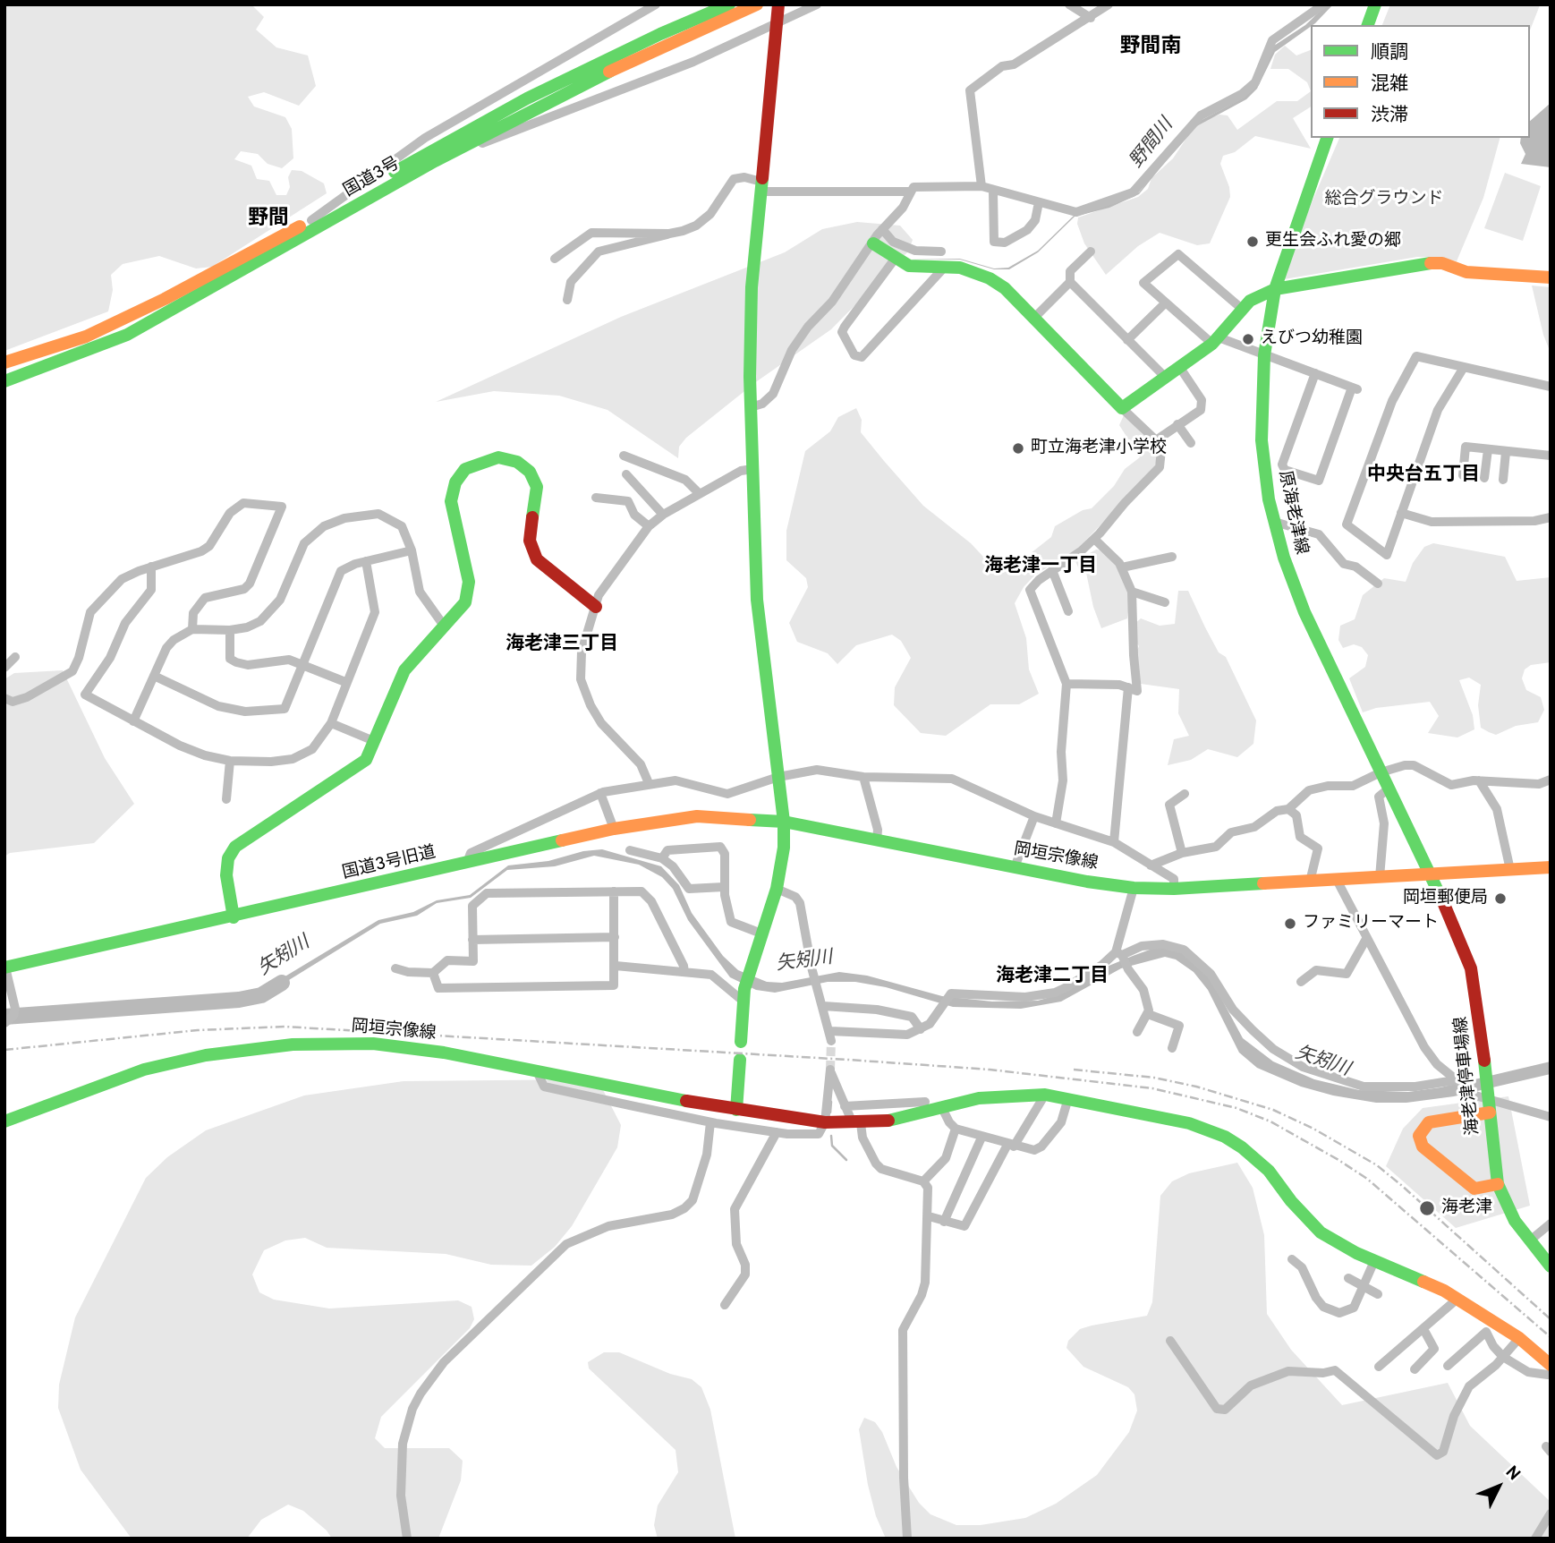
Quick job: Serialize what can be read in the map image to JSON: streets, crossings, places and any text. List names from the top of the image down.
{
  "streets": {
    "main road": [
      "国道3号",
      "原海老津線",
      "岡垣宗像線",
      "国道3号旧道",
      "海老津停車場線"
    ]
  },
  "crossings": [
    ["原海老津線", "岡垣宗像線"],
    ["原海老津線", "海老津停車場線"],
    ["岡垣宗像線", "国道3号旧道"],
    ["岡垣宗像線", "海老津停車場線"]
  ],
  "districts": [
    "野間南",
    "野間",
    "中央台五丁目",
    "海老津一丁目",
    "海老津三丁目",
    "海老津二丁目"
  ],
  "water": ["野間川", "矢矧川"],
  "parks": ["総合グラウンド"],
  "places": [
    "更生会ふれ愛の郷",
    "えびつ幼稚園",
    "町立海老津小学校",
    "岡垣郵便局",
    "ファミリーマート",
    "海老津"
  ],
  "legend": ["順調", "混雑", "渋滞"],
  "north": "top right"
}
